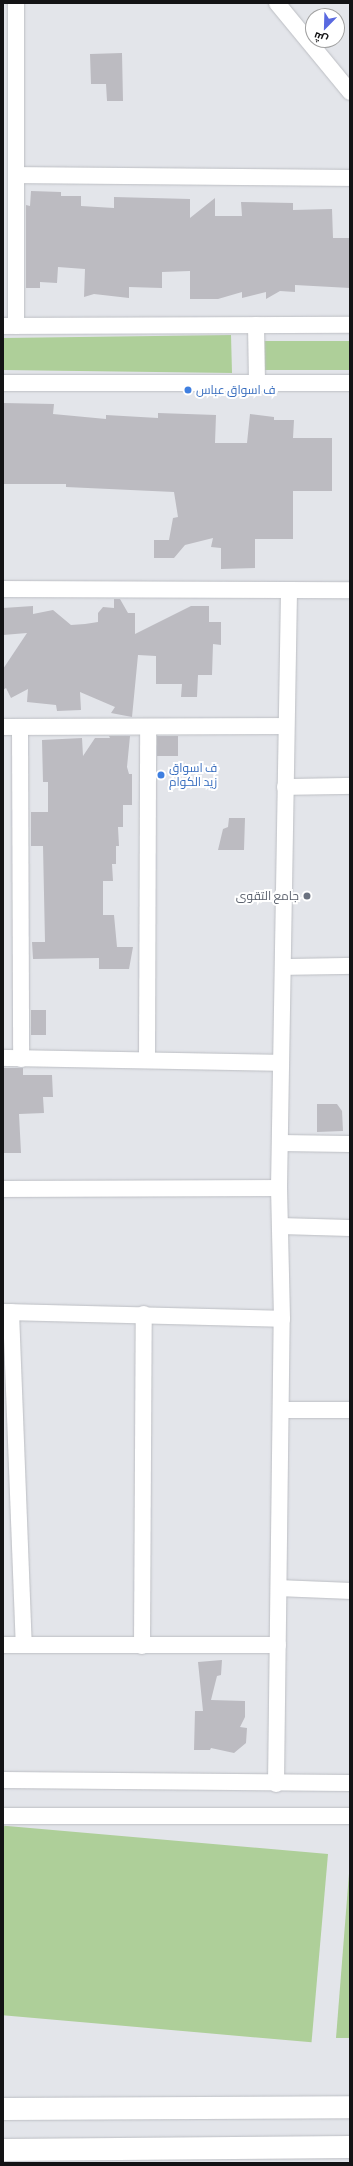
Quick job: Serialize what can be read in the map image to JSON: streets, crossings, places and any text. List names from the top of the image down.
{
  "places": ["ف اسواق عباس", "ف اسواق زيد الكوام", "جامع التقوى"],
  "north": "bottom left"
}
